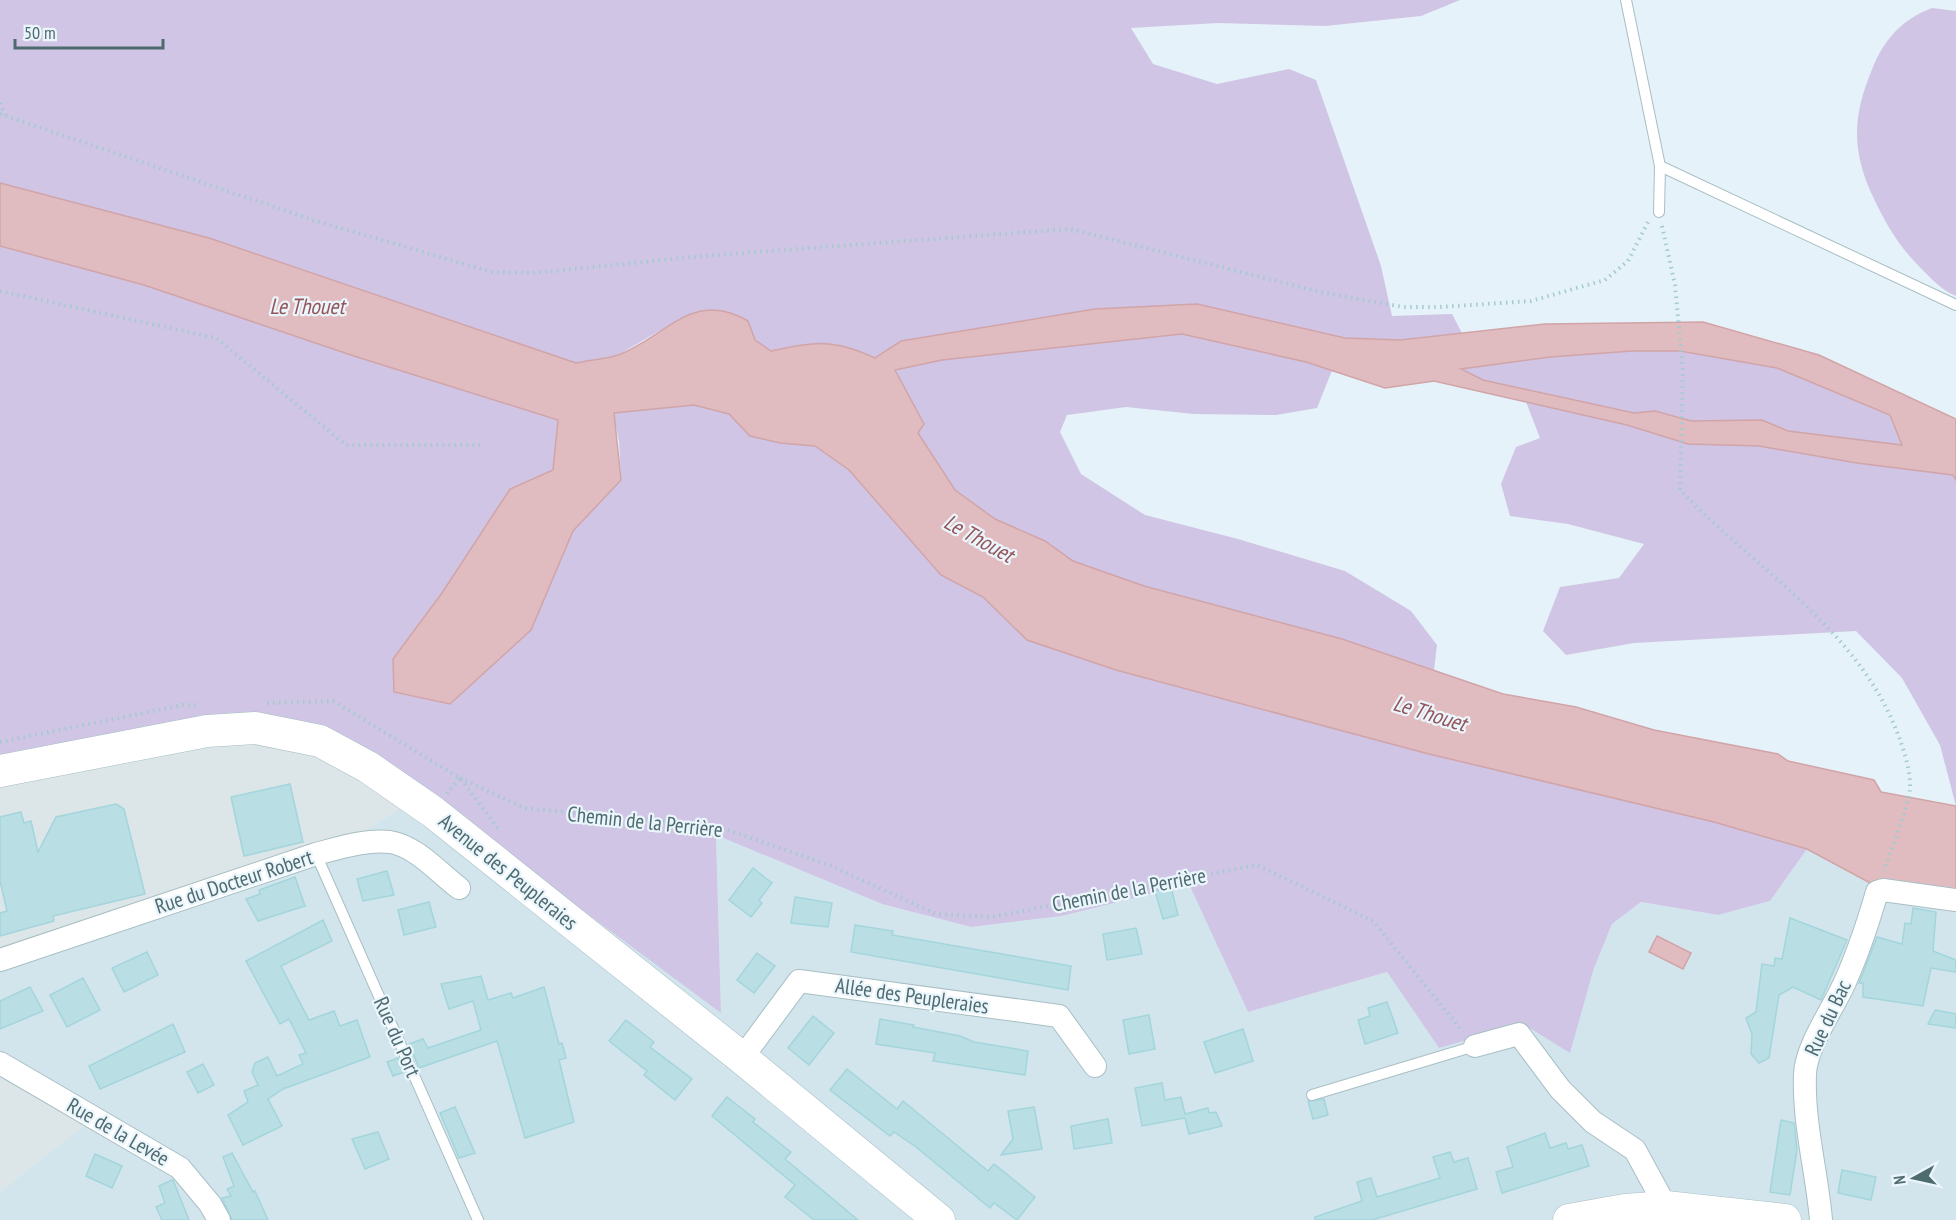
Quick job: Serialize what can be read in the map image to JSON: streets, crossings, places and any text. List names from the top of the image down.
{
  "streets": {
    "street": [
      "Avenue des Peupleraies",
      "Rue du Docteur Robert",
      "Allée des Peupleraies",
      "Rue du Bac",
      "Rue de la Levée"
    ],
    "lane": ["Rue du Port"],
    "path": ["Chemin de la Perrière"]
  },
  "crossings": [
    ["Avenue des Peupleraies", "Allée des Peupleraies"],
    ["Rue du Docteur Robert", "Rue du Port"]
  ],
  "water": ["Le Thouet"],
  "scale_bar": "50 m",
  "north": "left"
}
